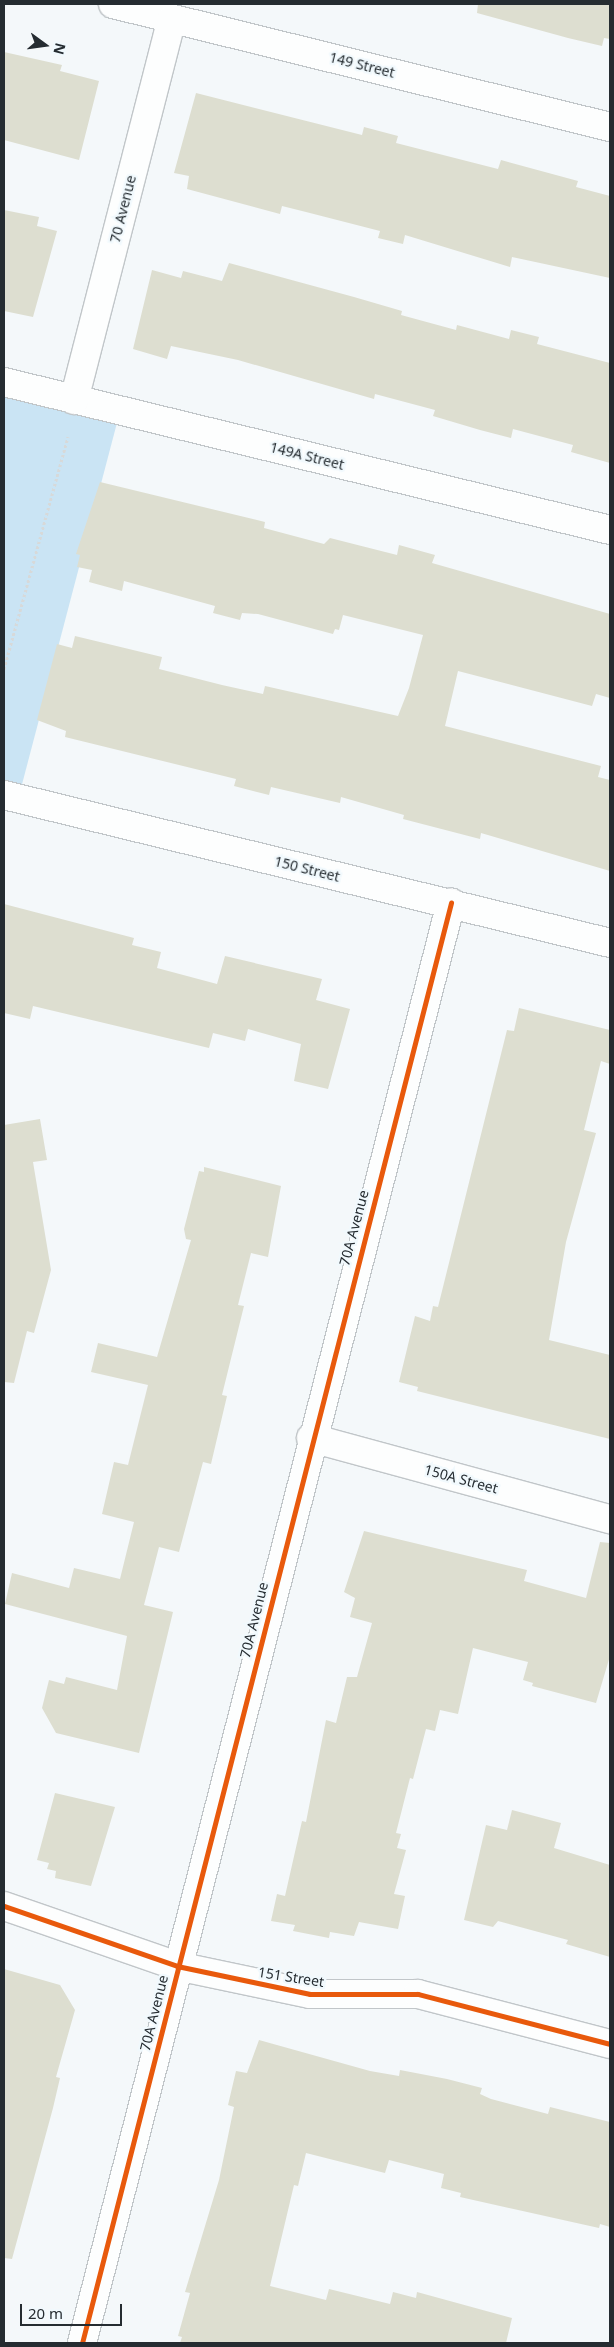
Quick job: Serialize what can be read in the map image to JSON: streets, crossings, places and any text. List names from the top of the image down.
{
  "streets": {
    "street": [
      "149 Street",
      "70 Avenue",
      "149A Street",
      "150 Street",
      "70A Avenue",
      "150A Street",
      "151 Street"
    ]
  },
  "crossings": [
    ["149 Street", "70 Avenue"],
    ["70 Avenue", "149A Street"],
    ["150 Street", "70A Avenue"],
    ["70A Avenue", "150A Street"],
    ["70A Avenue", "151 Street"]
  ],
  "scale_bar": "20 m",
  "north": "right"
}
